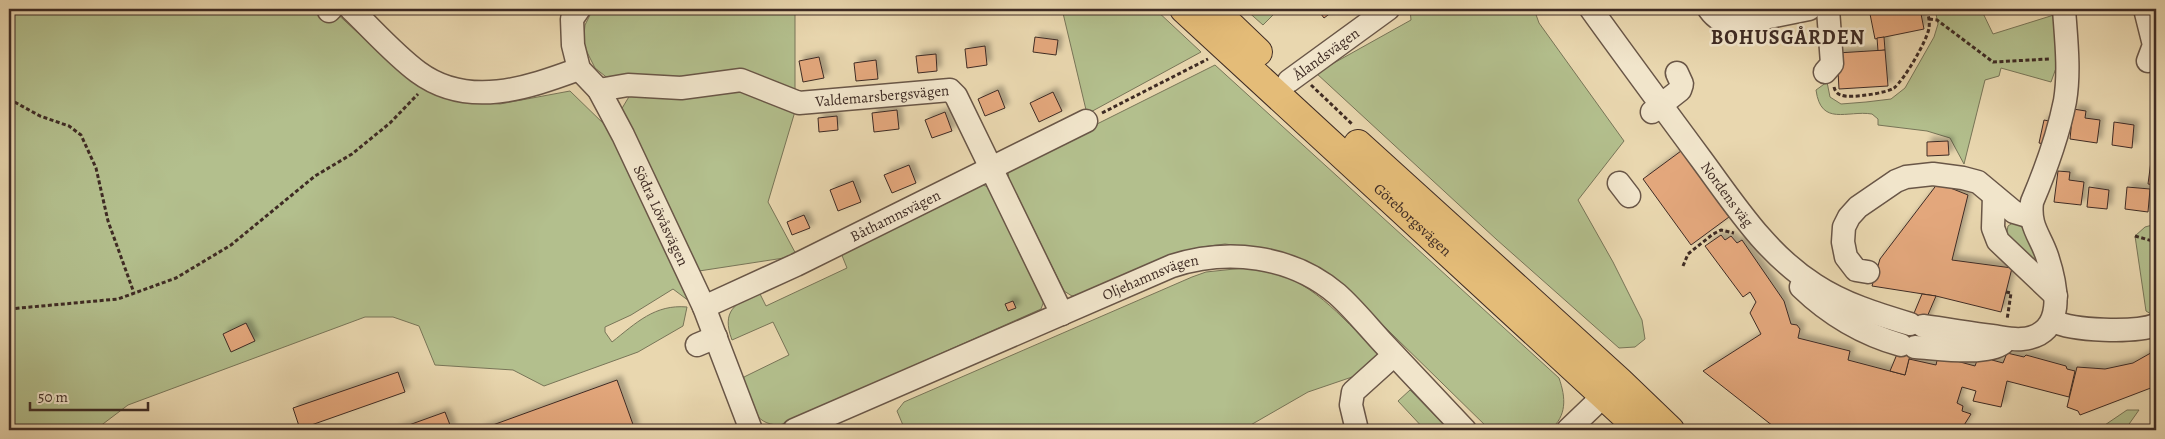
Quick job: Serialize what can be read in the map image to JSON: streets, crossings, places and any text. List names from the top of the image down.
{
  "streets": {
    "main road": ["Göteborgsvägen"],
    "street": [
      "Ålandsvägen",
      "Valdemarsbergsvägen",
      "Nordens väg",
      "Båthamnsvägen",
      "Södra Lövåsvägen",
      "Oljehamnsvägen"
    ]
  },
  "crossings": [
    ["Ålandsvägen", "Göteborgsvägen"],
    ["Valdemarsbergsvägen", "Båthamnsvägen"],
    ["Valdemarsbergsvägen", "Södra Lövåsvägen"],
    ["Valdemarsbergsvägen", "Oljehamnsvägen"],
    ["Båthamnsvägen", "Södra Lövåsvägen"]
  ],
  "districts": ["BOHUSGÅRDEN"],
  "scale_bar": "50 m"
}
